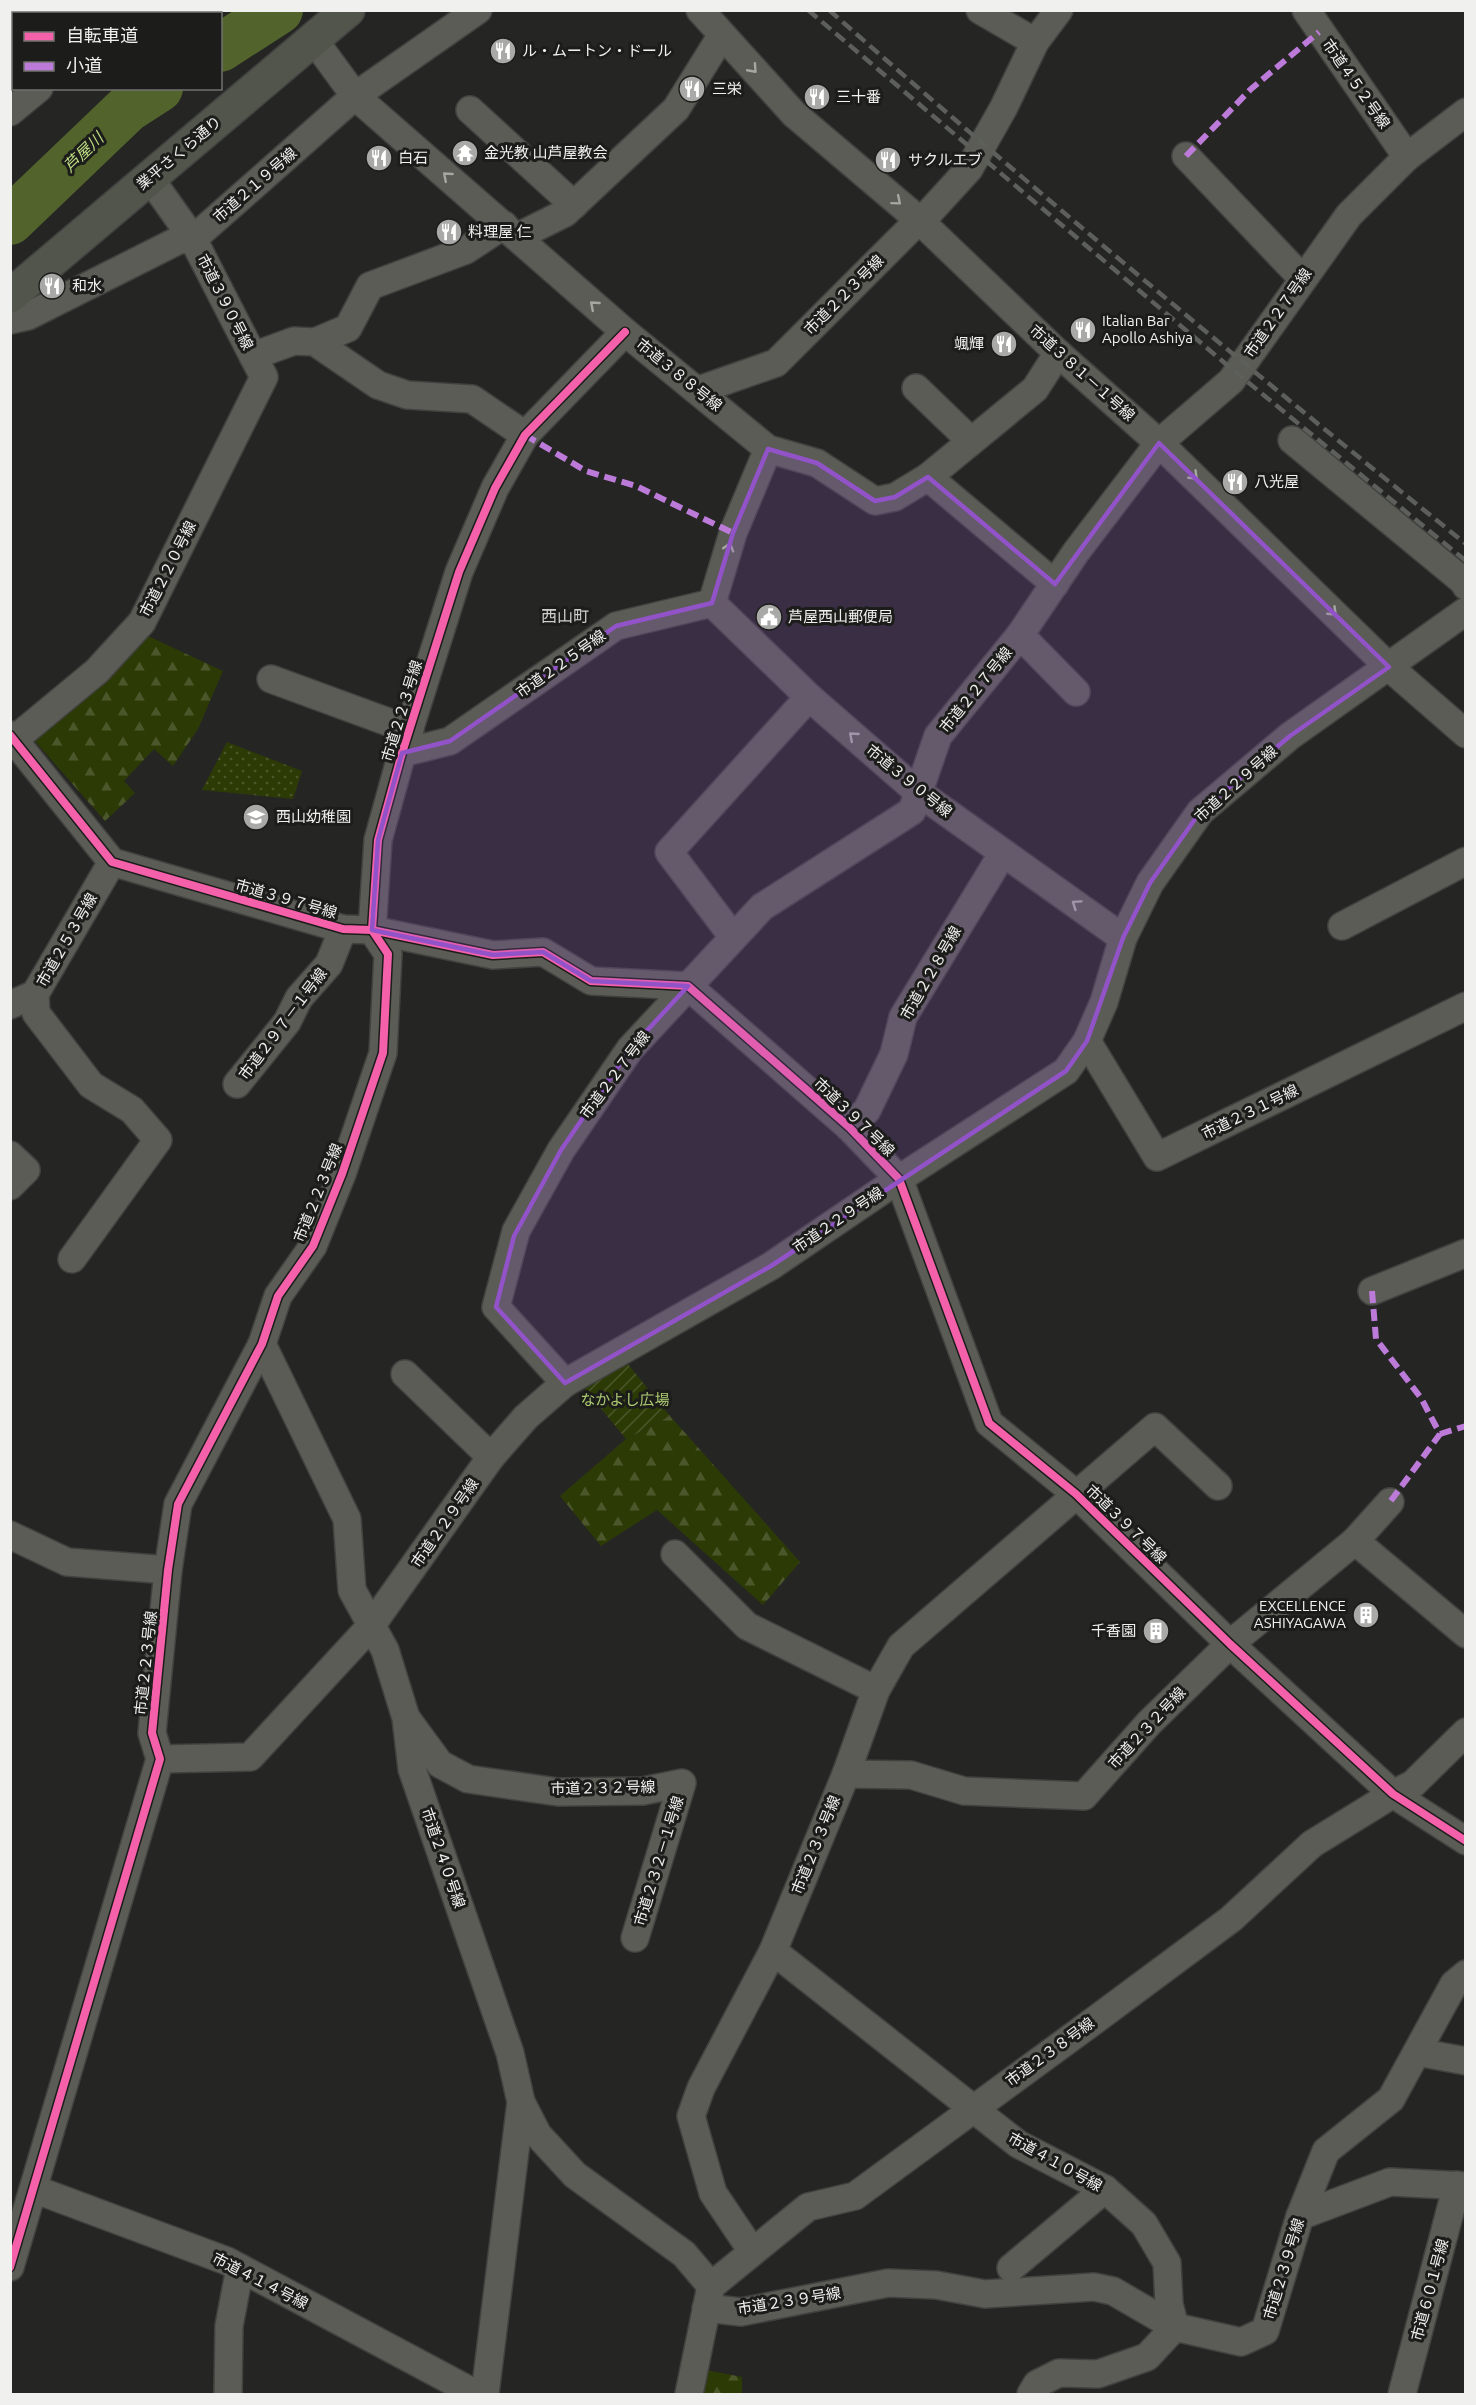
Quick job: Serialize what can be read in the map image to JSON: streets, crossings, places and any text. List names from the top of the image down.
{
  "streets": {
    "street": [
      "市道４５２号線",
      "業平さくら通り",
      "市道２１９号線",
      "市道２２３号線",
      "市道３９０号線",
      "市道２２７号線",
      "市道３８１－１号線",
      "市道３８８号線",
      "市道２２０号線",
      "市道２２５号線",
      "市道２２９号線",
      "市道３９７号線",
      "市道２５３号線",
      "市道２２８号線",
      "市道２９７－１号線",
      "市道２３１号線",
      "市道２３２号線",
      "市道２３３号線",
      "市道２４０号線",
      "市道２３２－１号線",
      "市道２３８号線",
      "市道４１０号線",
      "市道２３９号線",
      "市道４１４号線",
      "市道６０１号線"
    ]
  },
  "crossings": [
    ["市道４５２号線", "市道２２７号線"],
    ["業平さくら通り", "市道３９０号線"],
    ["業平さくら通り", "市道３８８号線"],
    ["市道２１９号線", "市道３９０号線"],
    ["市道２１９号線", "市道３８８号線"],
    ["市道２２３号線", "市道３８１－１号線"],
    ["市道２２３号線", "市道３８８号線"],
    ["市道２２３号線", "市道２２５号線"],
    ["市道２２３号線", "市道２２９号線"],
    ["市道２２３号線", "市道３９７号線"],
    ["市道２２３号線", "市道２４０号線"],
    ["市道３９０号線", "市道２２７号線"],
    ["市道３９０号線", "市道２２０号線"],
    ["市道３９０号線", "市道２２５号線"],
    ["市道３９０号線", "市道２２９号線"],
    ["市道３９０号線", "市道２２８号線"],
    ["市道２２７号線", "市道３８１－１号線"],
    ["市道２２７号線", "市道２２９号線"],
    ["市道２２７号線", "市道３９７号線"],
    ["市道３８１－１号線", "市道３８８号線"],
    ["市道３８１－１号線", "市道２２９号線"],
    ["市道２２９号線", "市道３９７号線"],
    ["市道２２９号線", "市道２３１号線"],
    ["市道２２９号線", "市道２４０号線"],
    ["市道３９７号線", "市道２５３号線"],
    ["市道３９７号線", "市道２２８号線"],
    ["市道３９７号線", "市道２９７－１号線"],
    ["市道３９７号線", "市道２３２号線"],
    ["市道３９７号線", "市道２３３号線"],
    ["市道３９７号線", "市道２３８号線"],
    ["市道２３２号線", "市道２３３号線"],
    ["市道２３２号線", "市道２４０号線"],
    ["市道２３２号線", "市道２３２－１号線"],
    ["市道２３３号線", "市道２３８号線"],
    ["市道２３３号線", "市道４１０号線"],
    ["市道２３８号線", "市道４１０号線"],
    ["市道２３８号線", "市道２３９号線"],
    ["市道４１０号線", "市道２３９号線"]
  ],
  "one_way": ["市道３９０号線"],
  "districts": ["西山町"],
  "water": ["芦屋川"],
  "parks": ["なかよし広場"],
  "places": {
    "restaurant": [
      "ル・ムートン・ドール",
      "三栄",
      "三十番",
      "白石",
      "サクルエブ",
      "料理屋 仁",
      "和水",
      "Italian Bar Apollo Ashiya",
      "颯輝",
      "八光屋"
    ],
    "temple": ["金光教 山芦屋教会"],
    "public building": ["芦屋西山郵便局"],
    "school or university": ["西山幼稚園"],
    "building": ["EXCELLENCE ASHIYAGAWA", "千香園"]
  },
  "legend": ["自転車道", "小道"]
}
